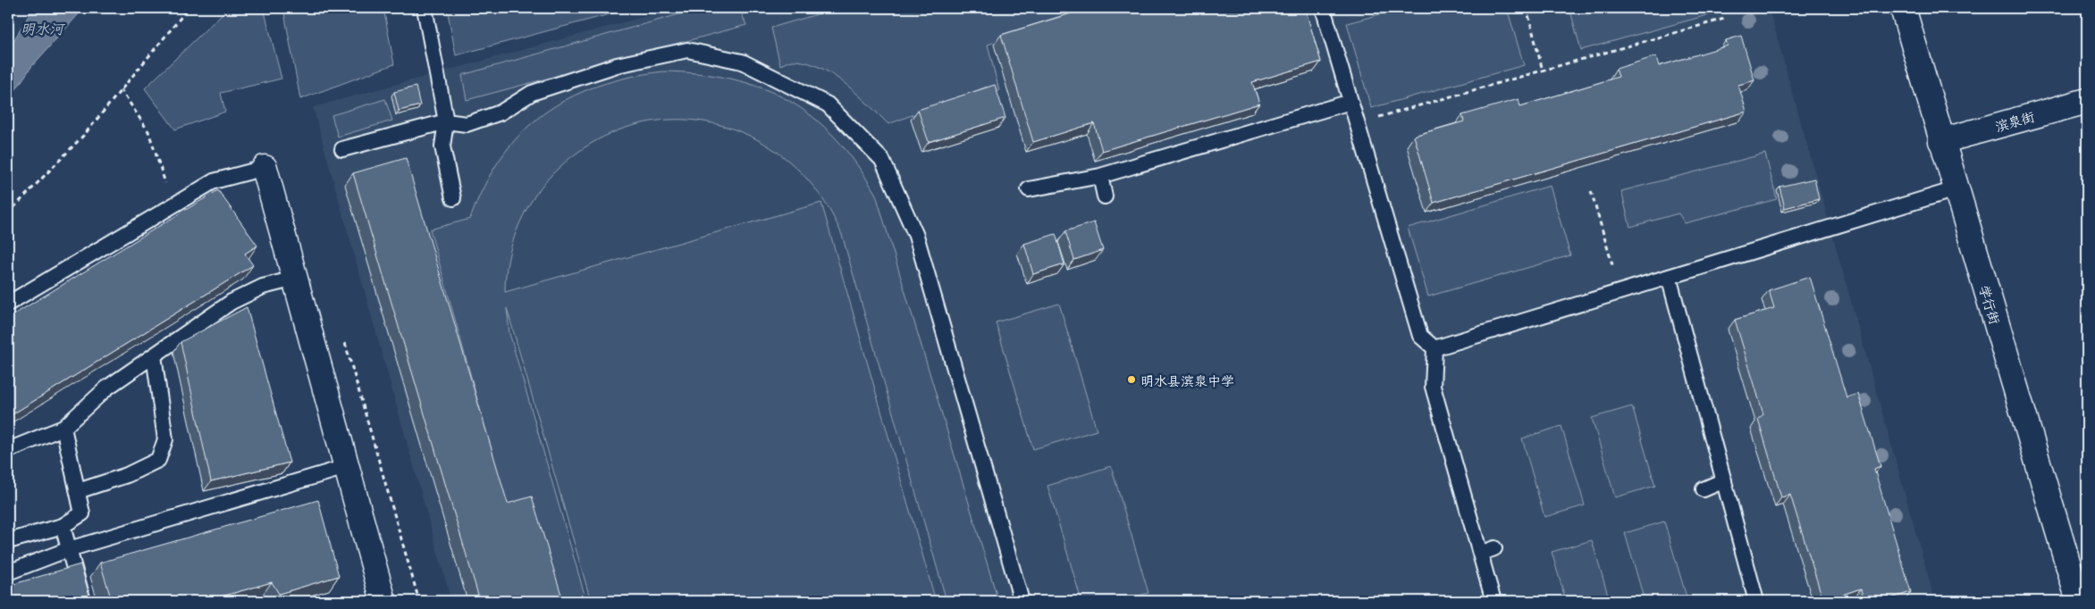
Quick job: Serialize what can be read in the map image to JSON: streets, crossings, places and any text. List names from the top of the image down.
{
  "streets": {
    "street": ["滨泉街", "学行街"]
  },
  "crossings": [
    ["滨泉街", "学行街"]
  ],
  "water": ["明水河"],
  "places": ["明水县滨泉中学"]
}
